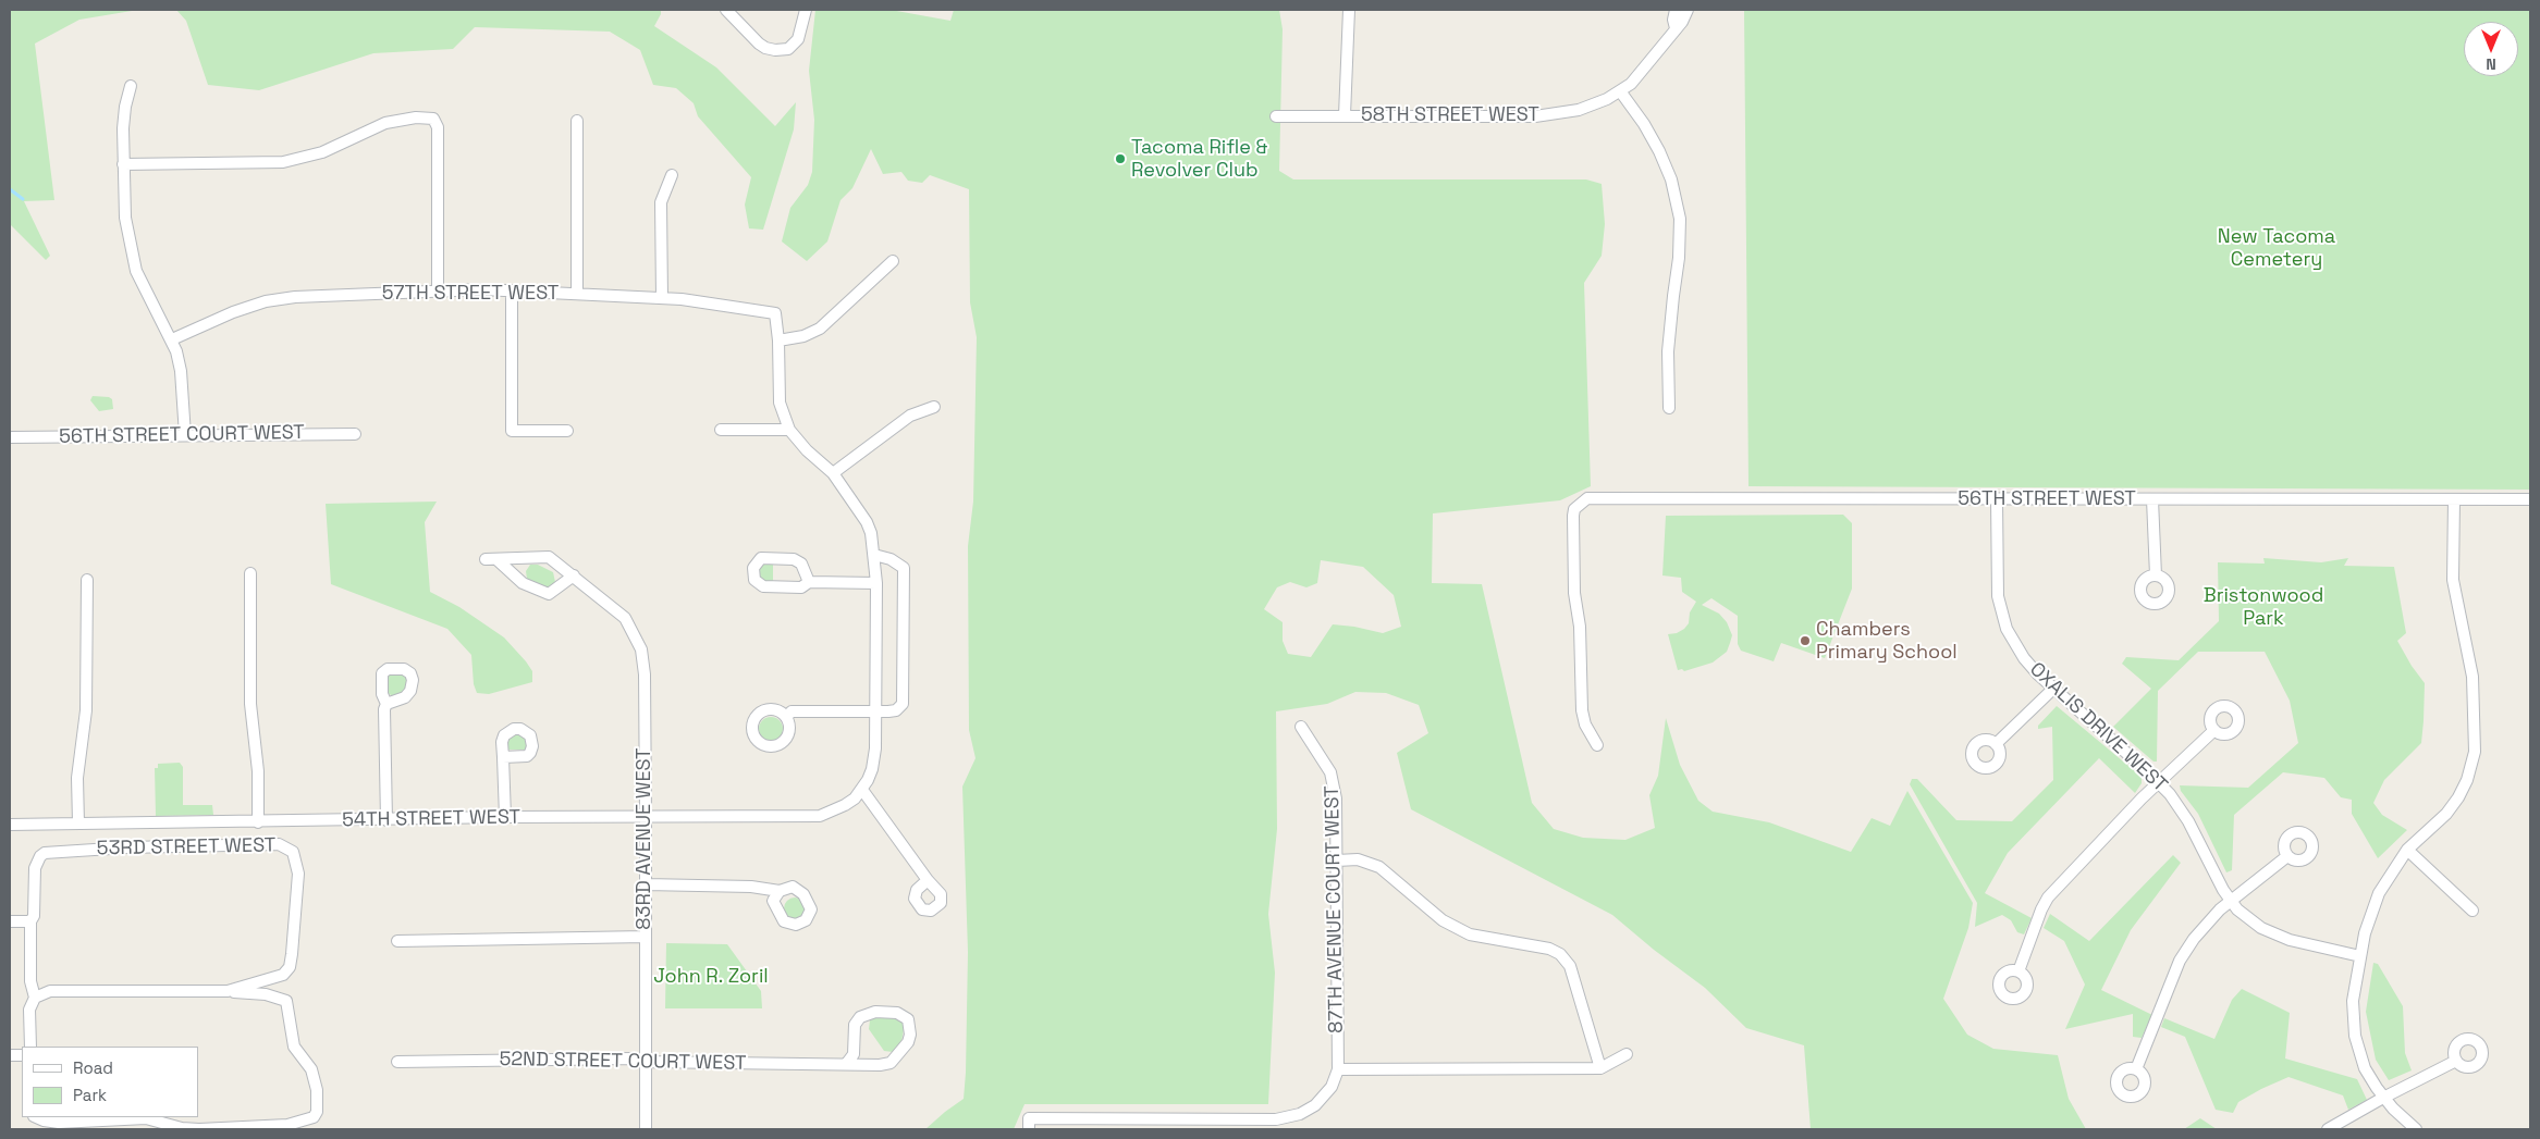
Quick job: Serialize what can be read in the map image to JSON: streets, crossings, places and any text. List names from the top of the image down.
{
  "streets": {
    "street": [
      "58TH STREET WEST",
      "57TH STREET WEST",
      "56TH STREET COURT WEST",
      "56TH STREET WEST",
      "OXALIS DRIVE WEST",
      "54TH STREET WEST",
      "83RD AVENUE WEST",
      "53RD STREET WEST",
      "87TH AVENUE COURT WEST",
      "52ND STREET COURT WEST"
    ]
  },
  "crossings": [
    ["56TH STREET WEST", "OXALIS DRIVE WEST"],
    ["54TH STREET WEST", "83RD AVENUE WEST"],
    ["83RD AVENUE WEST", "52ND STREET COURT WEST"]
  ],
  "parks": ["New Tacoma Cemetery", "Bristonwood Park", "John R. Zoril"],
  "places": ["Tacoma Rifle & Revolver Club", "Chambers Primary School"],
  "legend": ["Road", "Park"],
  "north": "bottom"
}
